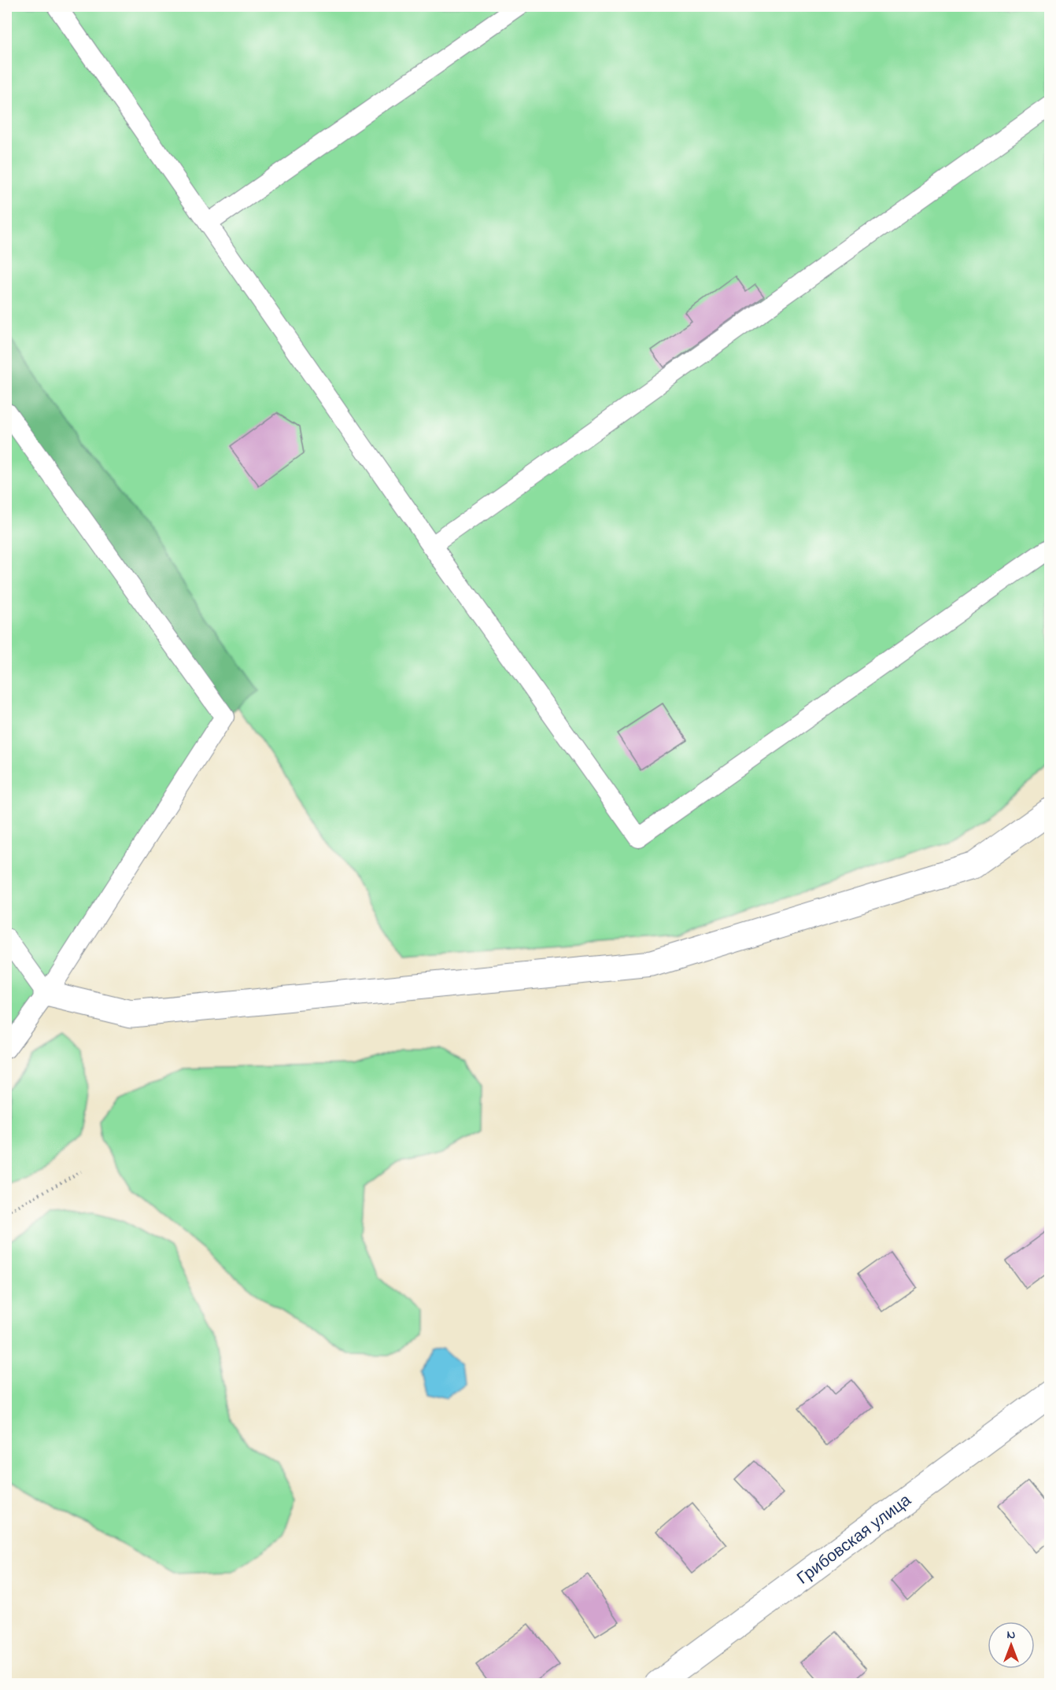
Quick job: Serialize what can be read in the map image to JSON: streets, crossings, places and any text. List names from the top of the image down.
{
  "streets": {
    "street": ["Грибовская улица"]
  },
  "north": "top"
}
